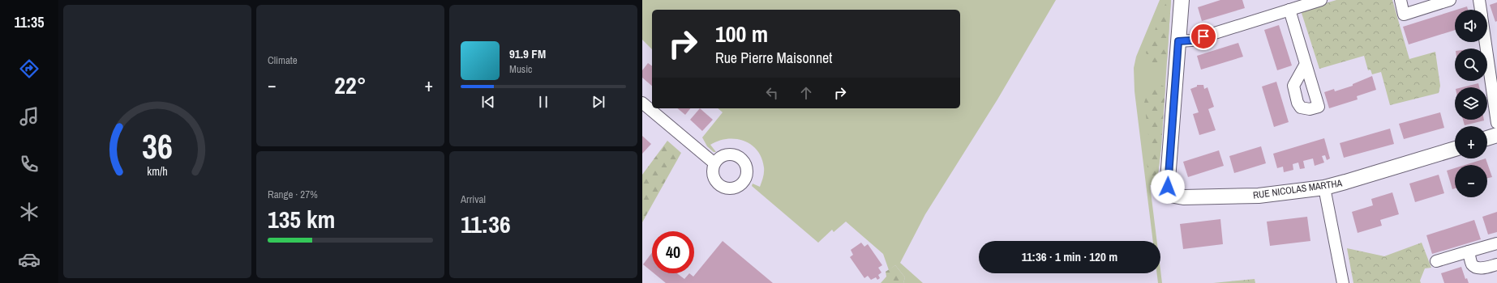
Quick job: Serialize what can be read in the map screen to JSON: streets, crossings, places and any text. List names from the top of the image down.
{
  "streets": {
    "street": ["RUE NICOLAS MARTHA"]
  },
  "page": {
    "tabs": "11:35",
    "tile": [
      "Climate",
      ["Range · 27%", "135 km"],
      ["Arrival", "11:36"]
    ],
    "map_buttons": ["+", "−"],
    "turn": ["100 m", "Rue Pierre Maisonnet"],
    "song": ["91.9 FM", "Music"],
    "heat": ["−", "22°", "+"],
    "limit": "40",
    "trip": "11:36 · 1 min · 120 m",
    "gauge": ["36", "km/h"]
  }
}
